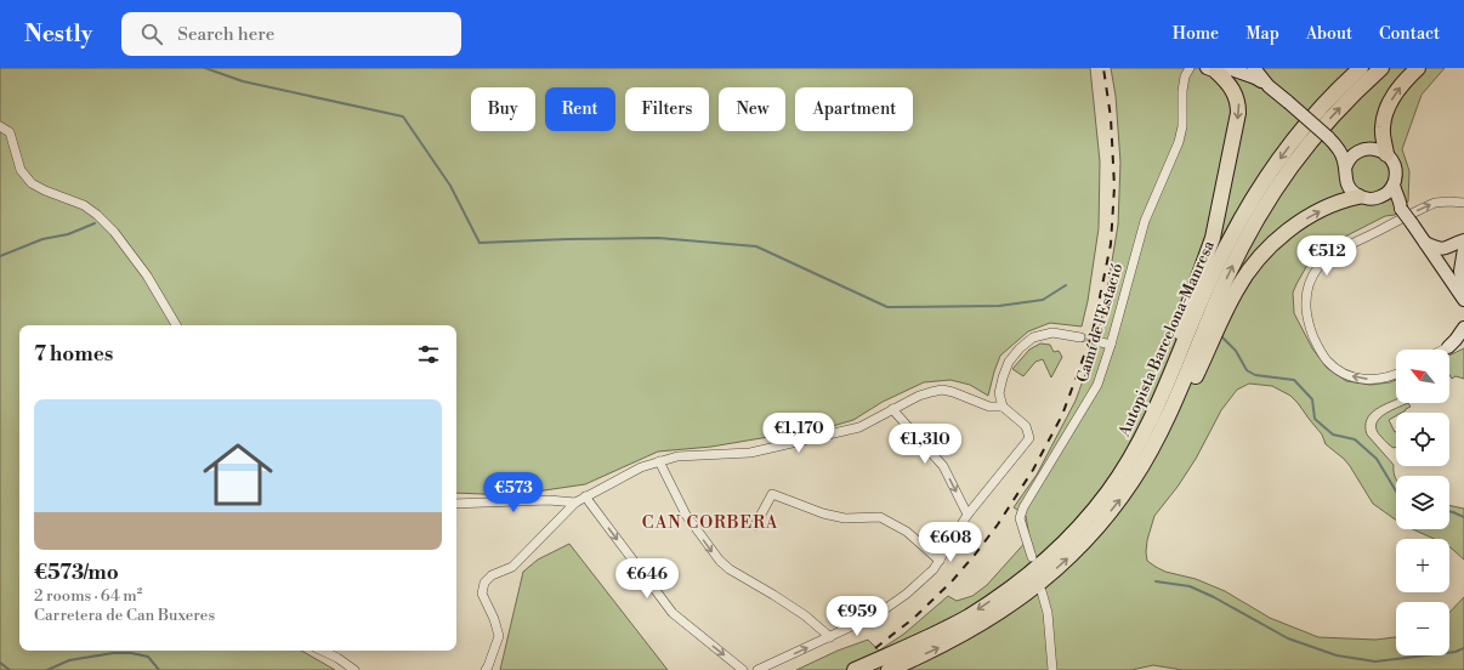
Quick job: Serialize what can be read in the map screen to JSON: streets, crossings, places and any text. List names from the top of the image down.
{
  "streets": {
    "highway": ["Autopista Barcelona-Manresa"],
    "street": ["Camí de l'Estació"]
  },
  "districts": ["CAN CORBERA"],
  "north": "top left",
  "page": {
    "header": "Nestly",
    "search": "Search here",
    "nav": [
      "Home",
      "Map",
      "About",
      "Contact"
    ],
    "chip": [
      "Buy",
      "Rent",
      "Filters",
      "New",
      "Apartment"
    ],
    "price": [
      "€512",
      "€1,170",
      "€1,310",
      "€573",
      "€608",
      "€646",
      "€959"
    ],
    "heading": "7 homes",
    "map_buttons": ["+", "−"],
    "list": [
      {
        "name": "€573/mo",
        "note": "2 rooms · 64 m² · Carretera de Can Buxeres"
      }
    ]
  }
}
